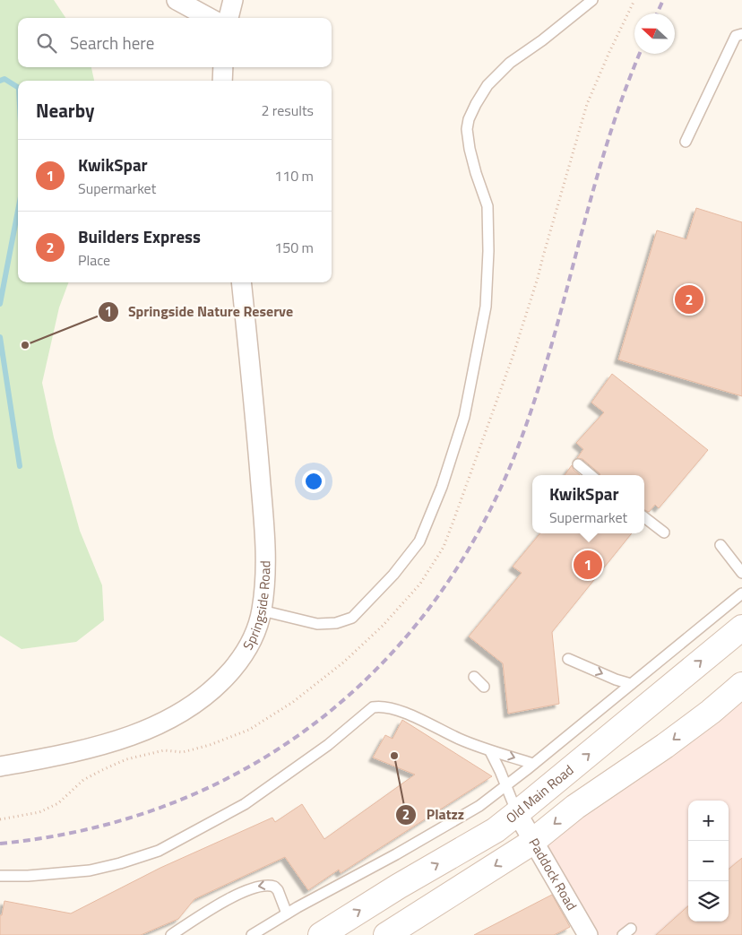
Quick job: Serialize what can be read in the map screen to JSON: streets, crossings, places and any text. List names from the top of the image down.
{
  "streets": {
    "main road": ["Old Main Road"],
    "street": ["Springside Road", "Paddock Road"]
  },
  "crossings": [
    ["Old Main Road", "Paddock Road"]
  ],
  "places": ["Springside Nature Reserve", "Platzz"],
  "north": "left",
  "page": {
    "search": "Search here",
    "heading": ["Nearby", "2 results"],
    "list": [
      {
        "mark": "1",
        "name": "KwikSpar",
        "note": "Supermarket",
        "value": "110 m"
      },
      {
        "mark": "2",
        "name": "Builders Express",
        "note": "Place",
        "value": "150 m"
      }
    ],
    "pins": ["2", "1"],
    "popup": ["KwikSpar", "Supermarket"],
    "map_buttons": ["+", "−"]
  }
}
